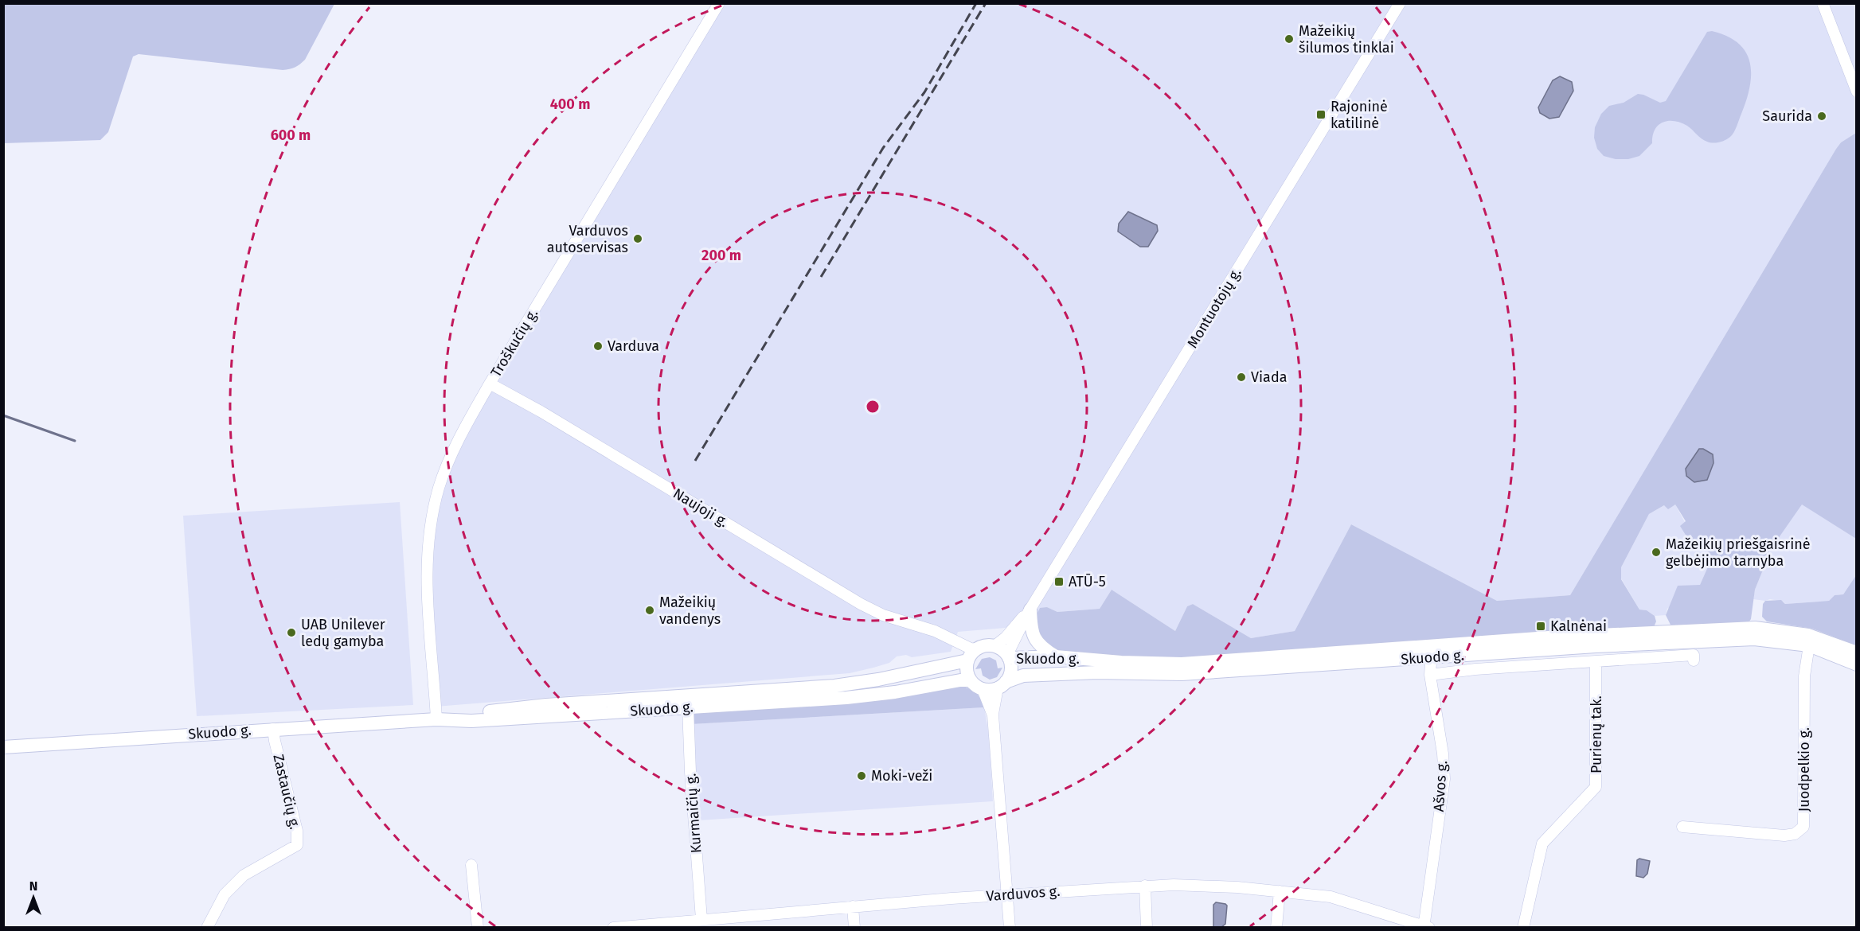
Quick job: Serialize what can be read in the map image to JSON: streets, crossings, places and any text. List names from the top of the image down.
{
  "streets": {
    "main road": ["Skuodo g."],
    "street": [
      "Montuotojų g.",
      "Troškučių g.",
      "Naujoji g.",
      "Purienų tak.",
      "Juodpelkio g.",
      "Ašvos g.",
      "Zastaučių g.",
      "Kurmaičių g.",
      "Varduvos g."
    ]
  },
  "crossings": [
    ["Montuotojų g.", "Naujoji g."],
    ["Montuotojų g.", "Skuodo g."],
    ["Troškučių g.", "Naujoji g."],
    ["Troškučių g.", "Skuodo g."],
    ["Naujoji g.", "Skuodo g."],
    ["Skuodo g.", "Juodpelkio g."],
    ["Skuodo g.", "Ašvos g."],
    ["Skuodo g.", "Zastaučių g."],
    ["Skuodo g.", "Kurmaičių g."],
    ["Ašvos g.", "Varduvos g."],
    ["Kurmaičių g.", "Varduvos g."]
  ],
  "places": {
    "other": [
      "Mažeikių šilumos tinklai",
      "Saurida",
      "Varduvos autoservisas",
      "Varduva",
      "Viada",
      "Mažeikių priešgaisrinė gelbėjimo tarnyba",
      "Mažeikių vandenys",
      "UAB Unilever ledų gamyba",
      "Moki-veži"
    ],
    "transit": ["Rajoninė katilinė", "ATŪ-5", "Kalnėnai"]
  },
  "north": "top",
  "rings": ["400 m", "600 m", "200 m"]
}
